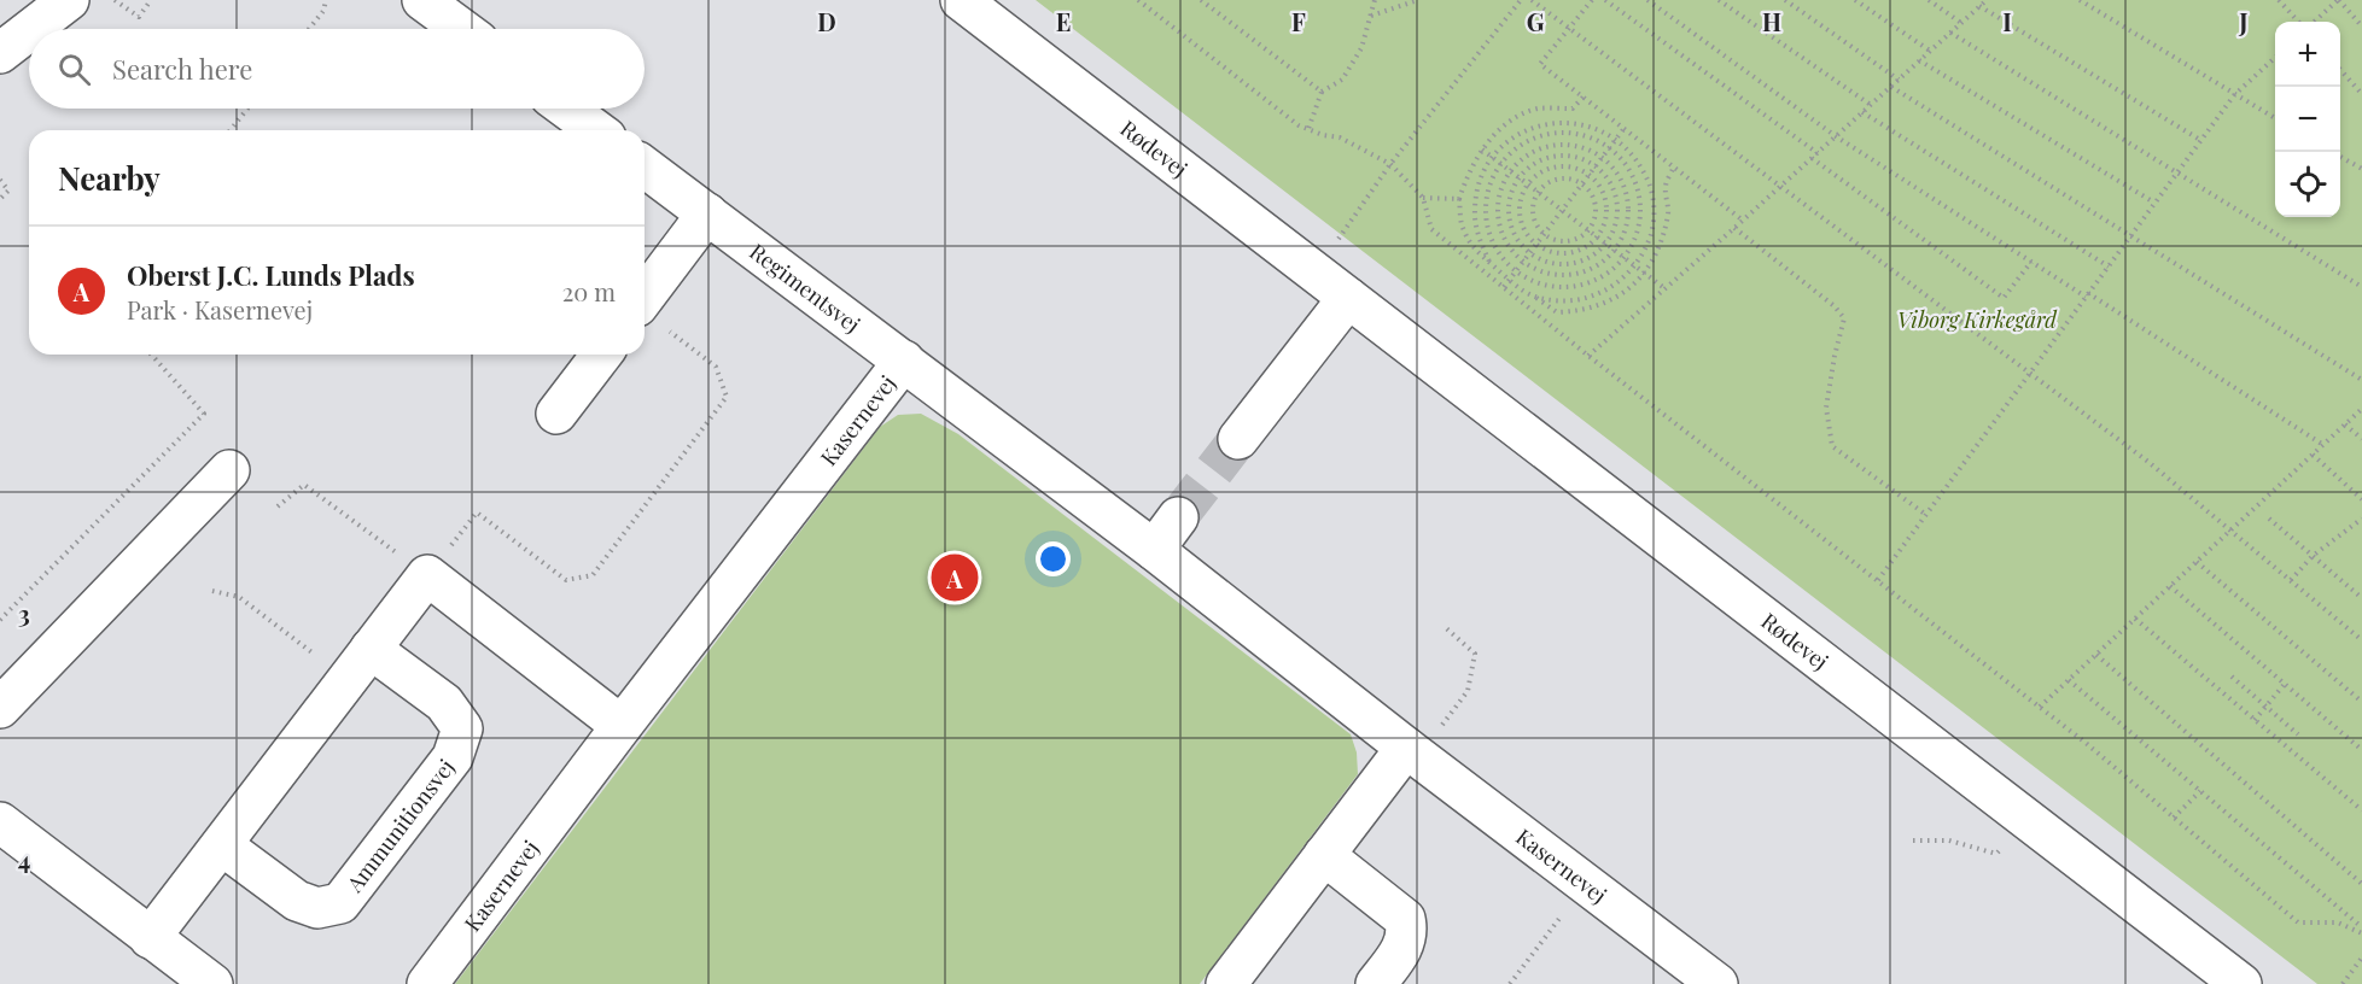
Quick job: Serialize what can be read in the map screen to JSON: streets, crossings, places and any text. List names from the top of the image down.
{
  "streets": {
    "street": [
      "Rødevej",
      "Regimentsvej",
      "Kasernevej",
      "Ammunitionsvej"
    ]
  },
  "crossings": [
    ["Regimentsvej", "Kasernevej"]
  ],
  "parks": ["Viborg Kirkegård"],
  "page": {
    "map_buttons": ["+", "−"],
    "search": "Search here",
    "heading": "Nearby",
    "list": [
      {
        "mark": "A",
        "name": "Oberst J.C. Lunds Plads",
        "note": "Park · Kasernevej",
        "value": "20 m"
      }
    ],
    "pins": "A"
  },
  "grid": {
    "columns": [
      "D",
      "E",
      "F",
      "G",
      "H",
      "I",
      "J"
    ],
    "rows": ["3", "4"]
  }
}
